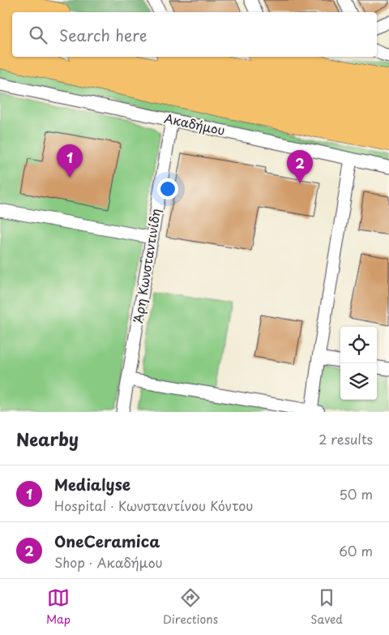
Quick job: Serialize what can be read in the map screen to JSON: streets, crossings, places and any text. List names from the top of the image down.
{
  "streets": {
    "street": ["Ακαδήμου", "Άρη Κωνσταντινίδη"]
  },
  "crossings": [
    ["Ακαδήμου", "Άρη Κωνσταντινίδη"]
  ],
  "page": {
    "search": "Search here",
    "pins": ["1", "2"],
    "heading": ["Nearby", "2 results"],
    "list": [
      {
        "mark": "1",
        "name": "Medialyse",
        "note": "Hospital · Κωνσταντίνου Κόντου",
        "value": "50 m"
      },
      {
        "mark": "2",
        "name": "OneCeramica",
        "note": "Shop · Ακαδήμου",
        "value": "60 m"
      }
    ],
    "nav": ["Map", "Directions", "Saved"]
  }
}
